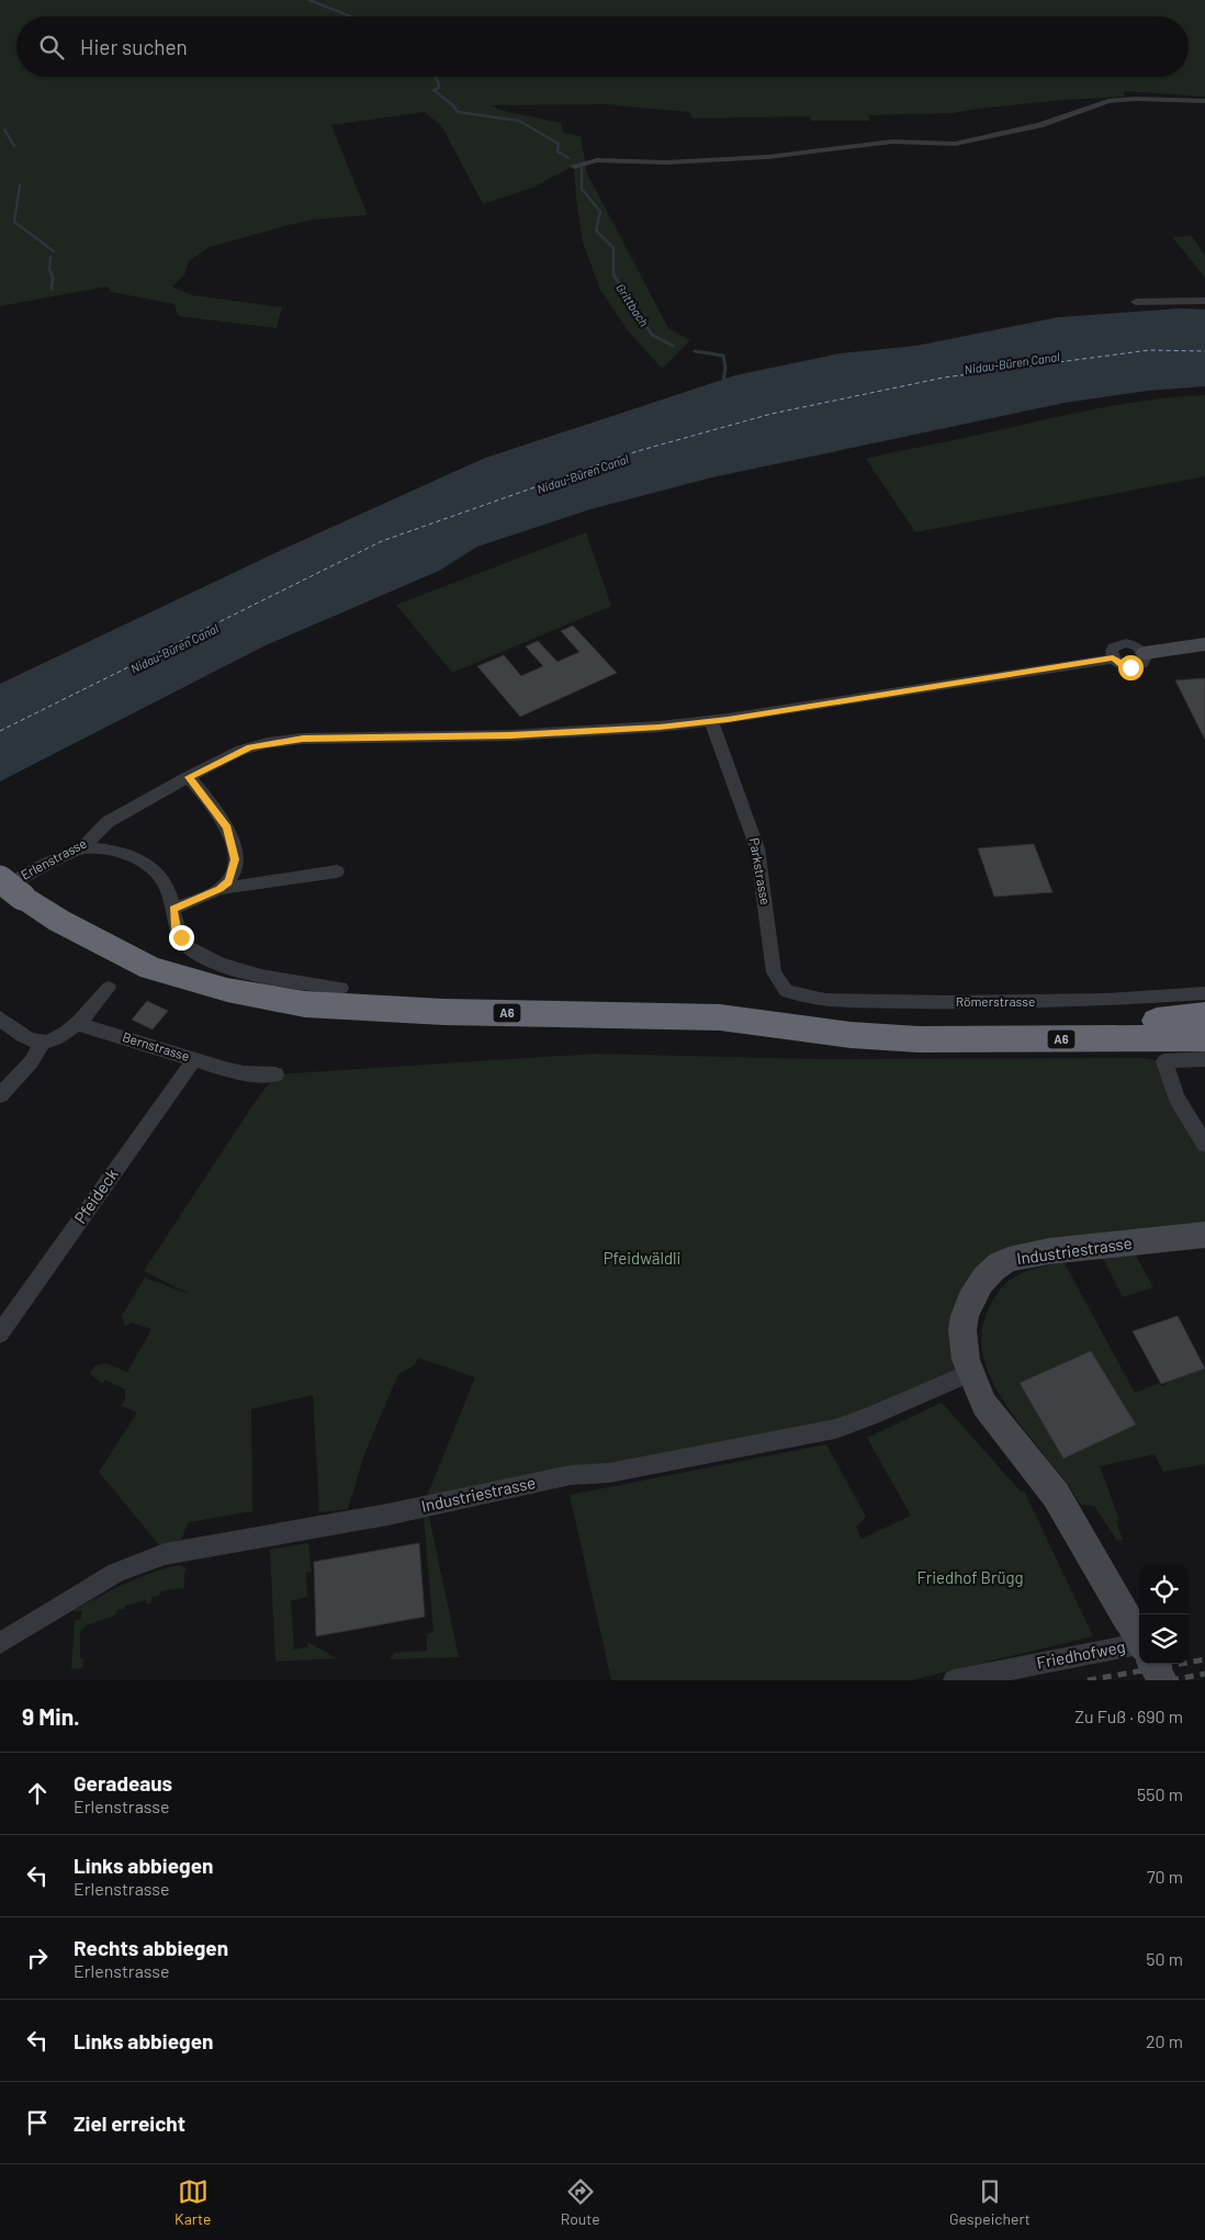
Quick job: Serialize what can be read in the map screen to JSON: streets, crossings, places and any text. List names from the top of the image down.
{
  "streets": {
    "highway": ["A6"],
    "main road": ["Industriestrasse"],
    "street": [
      "Erlenstrasse",
      "Parkstrasse",
      "Römerstrasse",
      "Bernstrasse",
      "Pfeideck",
      "Friedhofweg"
    ]
  },
  "crossings": [
    ["Erlenstrasse", "Parkstrasse"],
    ["Erlenstrasse", "A6"],
    ["Parkstrasse", "Römerstrasse"],
    ["Bernstrasse", "Pfeideck"],
    ["Industriestrasse", "Friedhofweg"]
  ],
  "water": ["Grittbach", "Nidau-Büren Canal"],
  "parks": ["Pfeidwäldli", "Friedhof Brügg"],
  "page": {
    "search": "Hier suchen",
    "heading": ["9 Min.", "Zu Fuß · 690 m"],
    "list": [
      ["Geradeaus", "Erlenstrasse", "550 m"],
      ["Links abbiegen", "Erlenstrasse", "70 m"],
      ["Rechts abbiegen", "Erlenstrasse", "50 m"],
      ["Links abbiegen", "20 m"],
      "Ziel erreicht"
    ],
    "nav": ["Karte", "Route", "Gespeichert"]
  }
}
